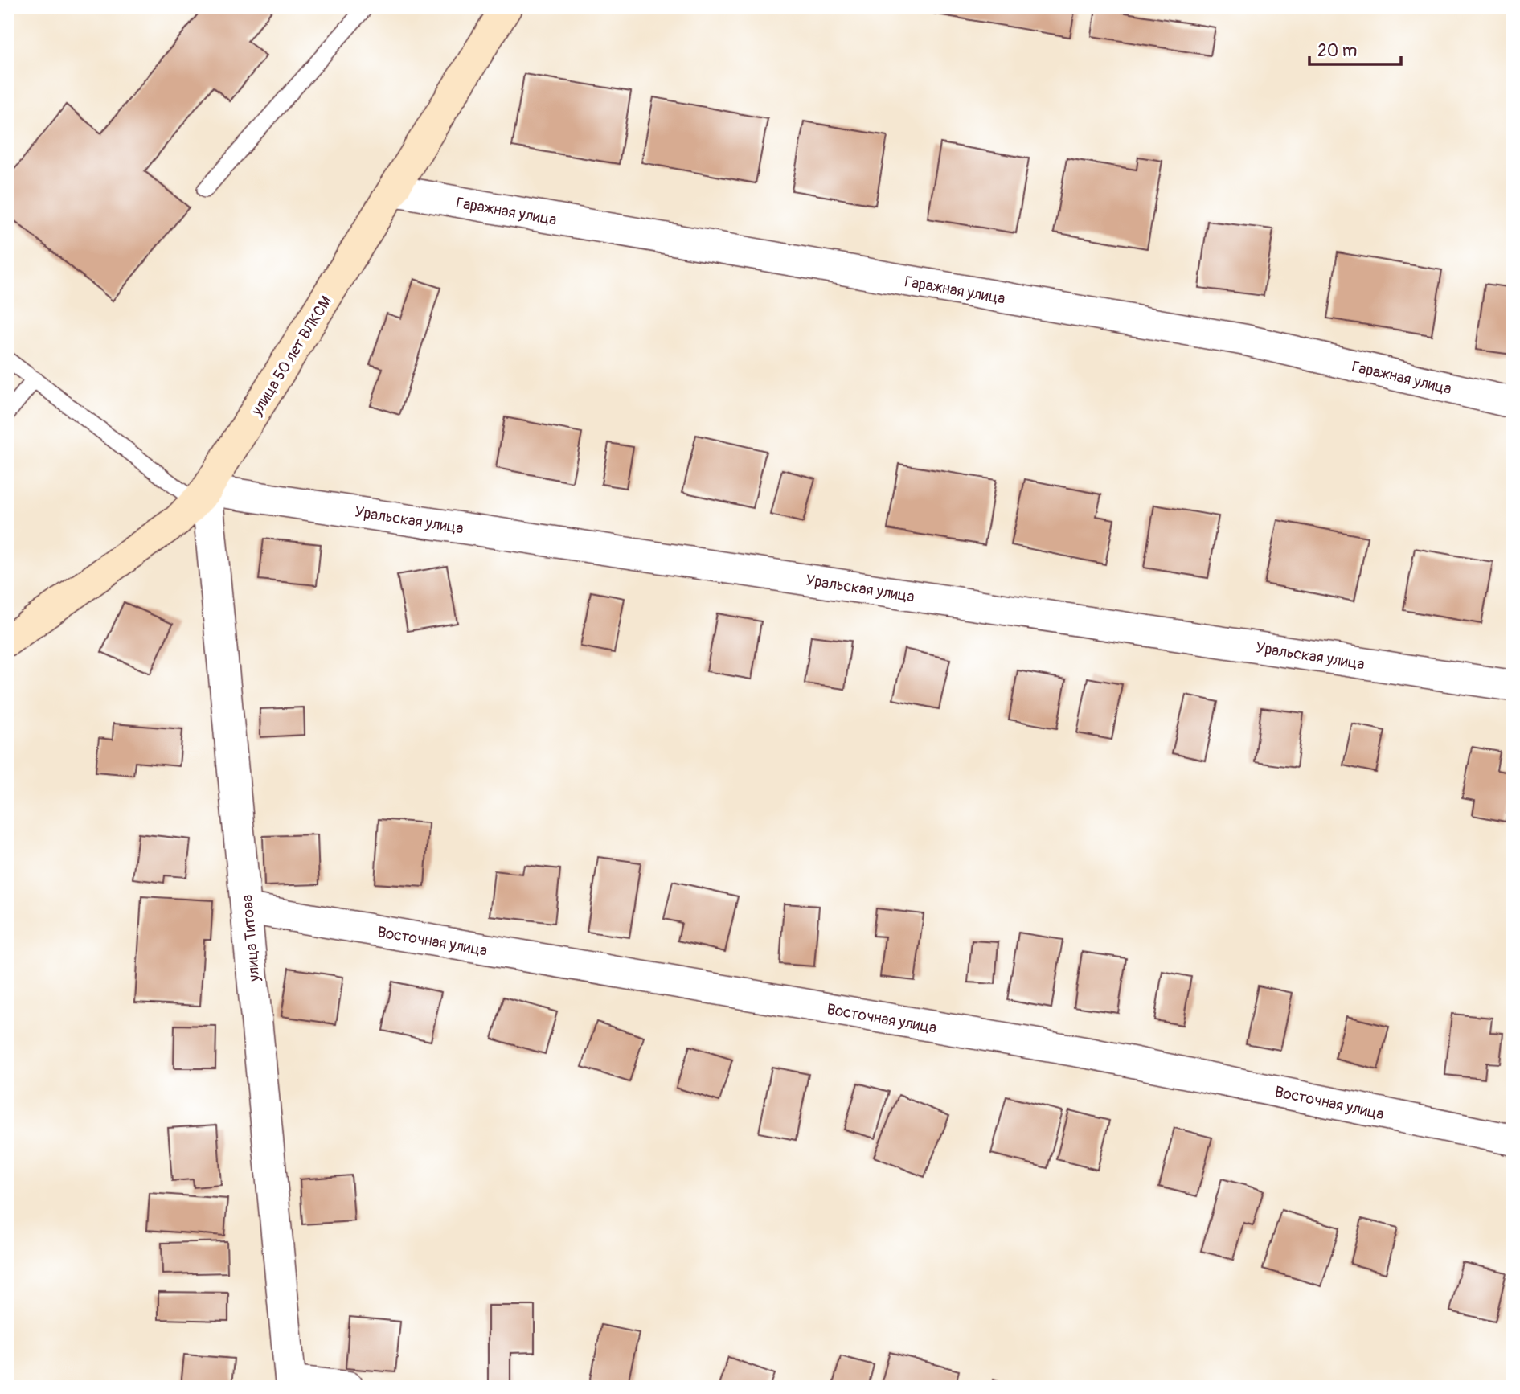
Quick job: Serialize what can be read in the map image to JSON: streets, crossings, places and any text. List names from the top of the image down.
{
  "streets": {
    "street": [
      "Гаражная улица",
      "улица 50 лет ВЛКСМ",
      "Уральская улица",
      "улица Титова",
      "Восточная улица"
    ]
  },
  "crossings": [
    ["Гаражная улица", "улица 50 лет ВЛКСМ"],
    ["улица 50 лет ВЛКСМ", "Уральская улица"],
    ["улица 50 лет ВЛКСМ", "улица Титова"],
    ["Уральская улица", "улица Титова"],
    ["улица Титова", "Восточная улица"]
  ],
  "scale_bar": "20 m"
}
